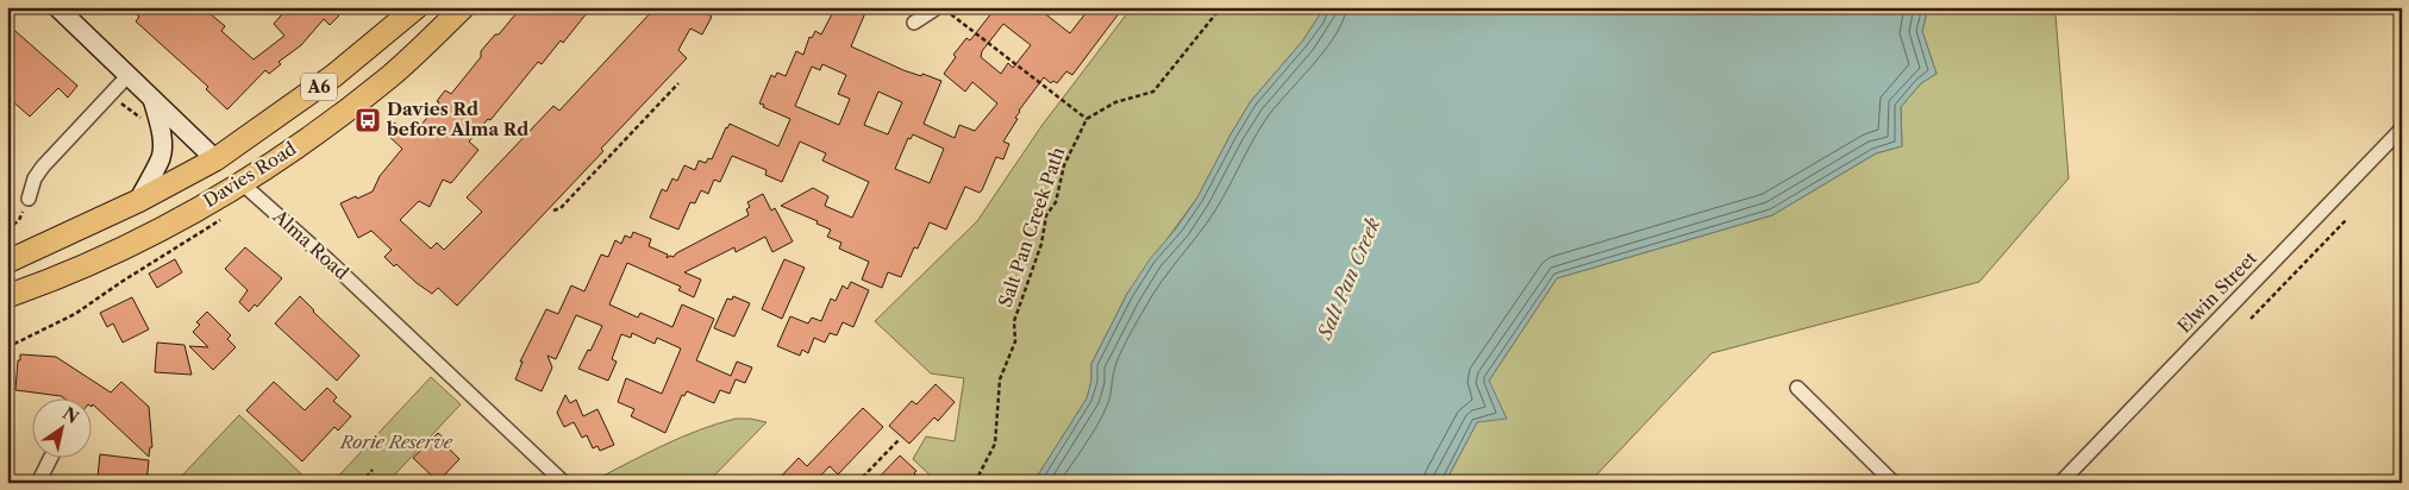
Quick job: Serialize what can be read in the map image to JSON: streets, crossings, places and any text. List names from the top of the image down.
{
  "streets": {
    "highway": ["A6", "Davies Road", "Alma Road"],
    "street": ["Elwin Street"],
    "path": ["Salt Pan Creek Path"]
  },
  "crossings": [
    ["Davies Road", "Alma Road"]
  ],
  "water": ["Salt Pan Creek"],
  "parks": ["Rorie Reserve"],
  "places": {
    "bus stop": ["Davies Rd before Alma Rd"]
  },
  "north": "top right"
}
